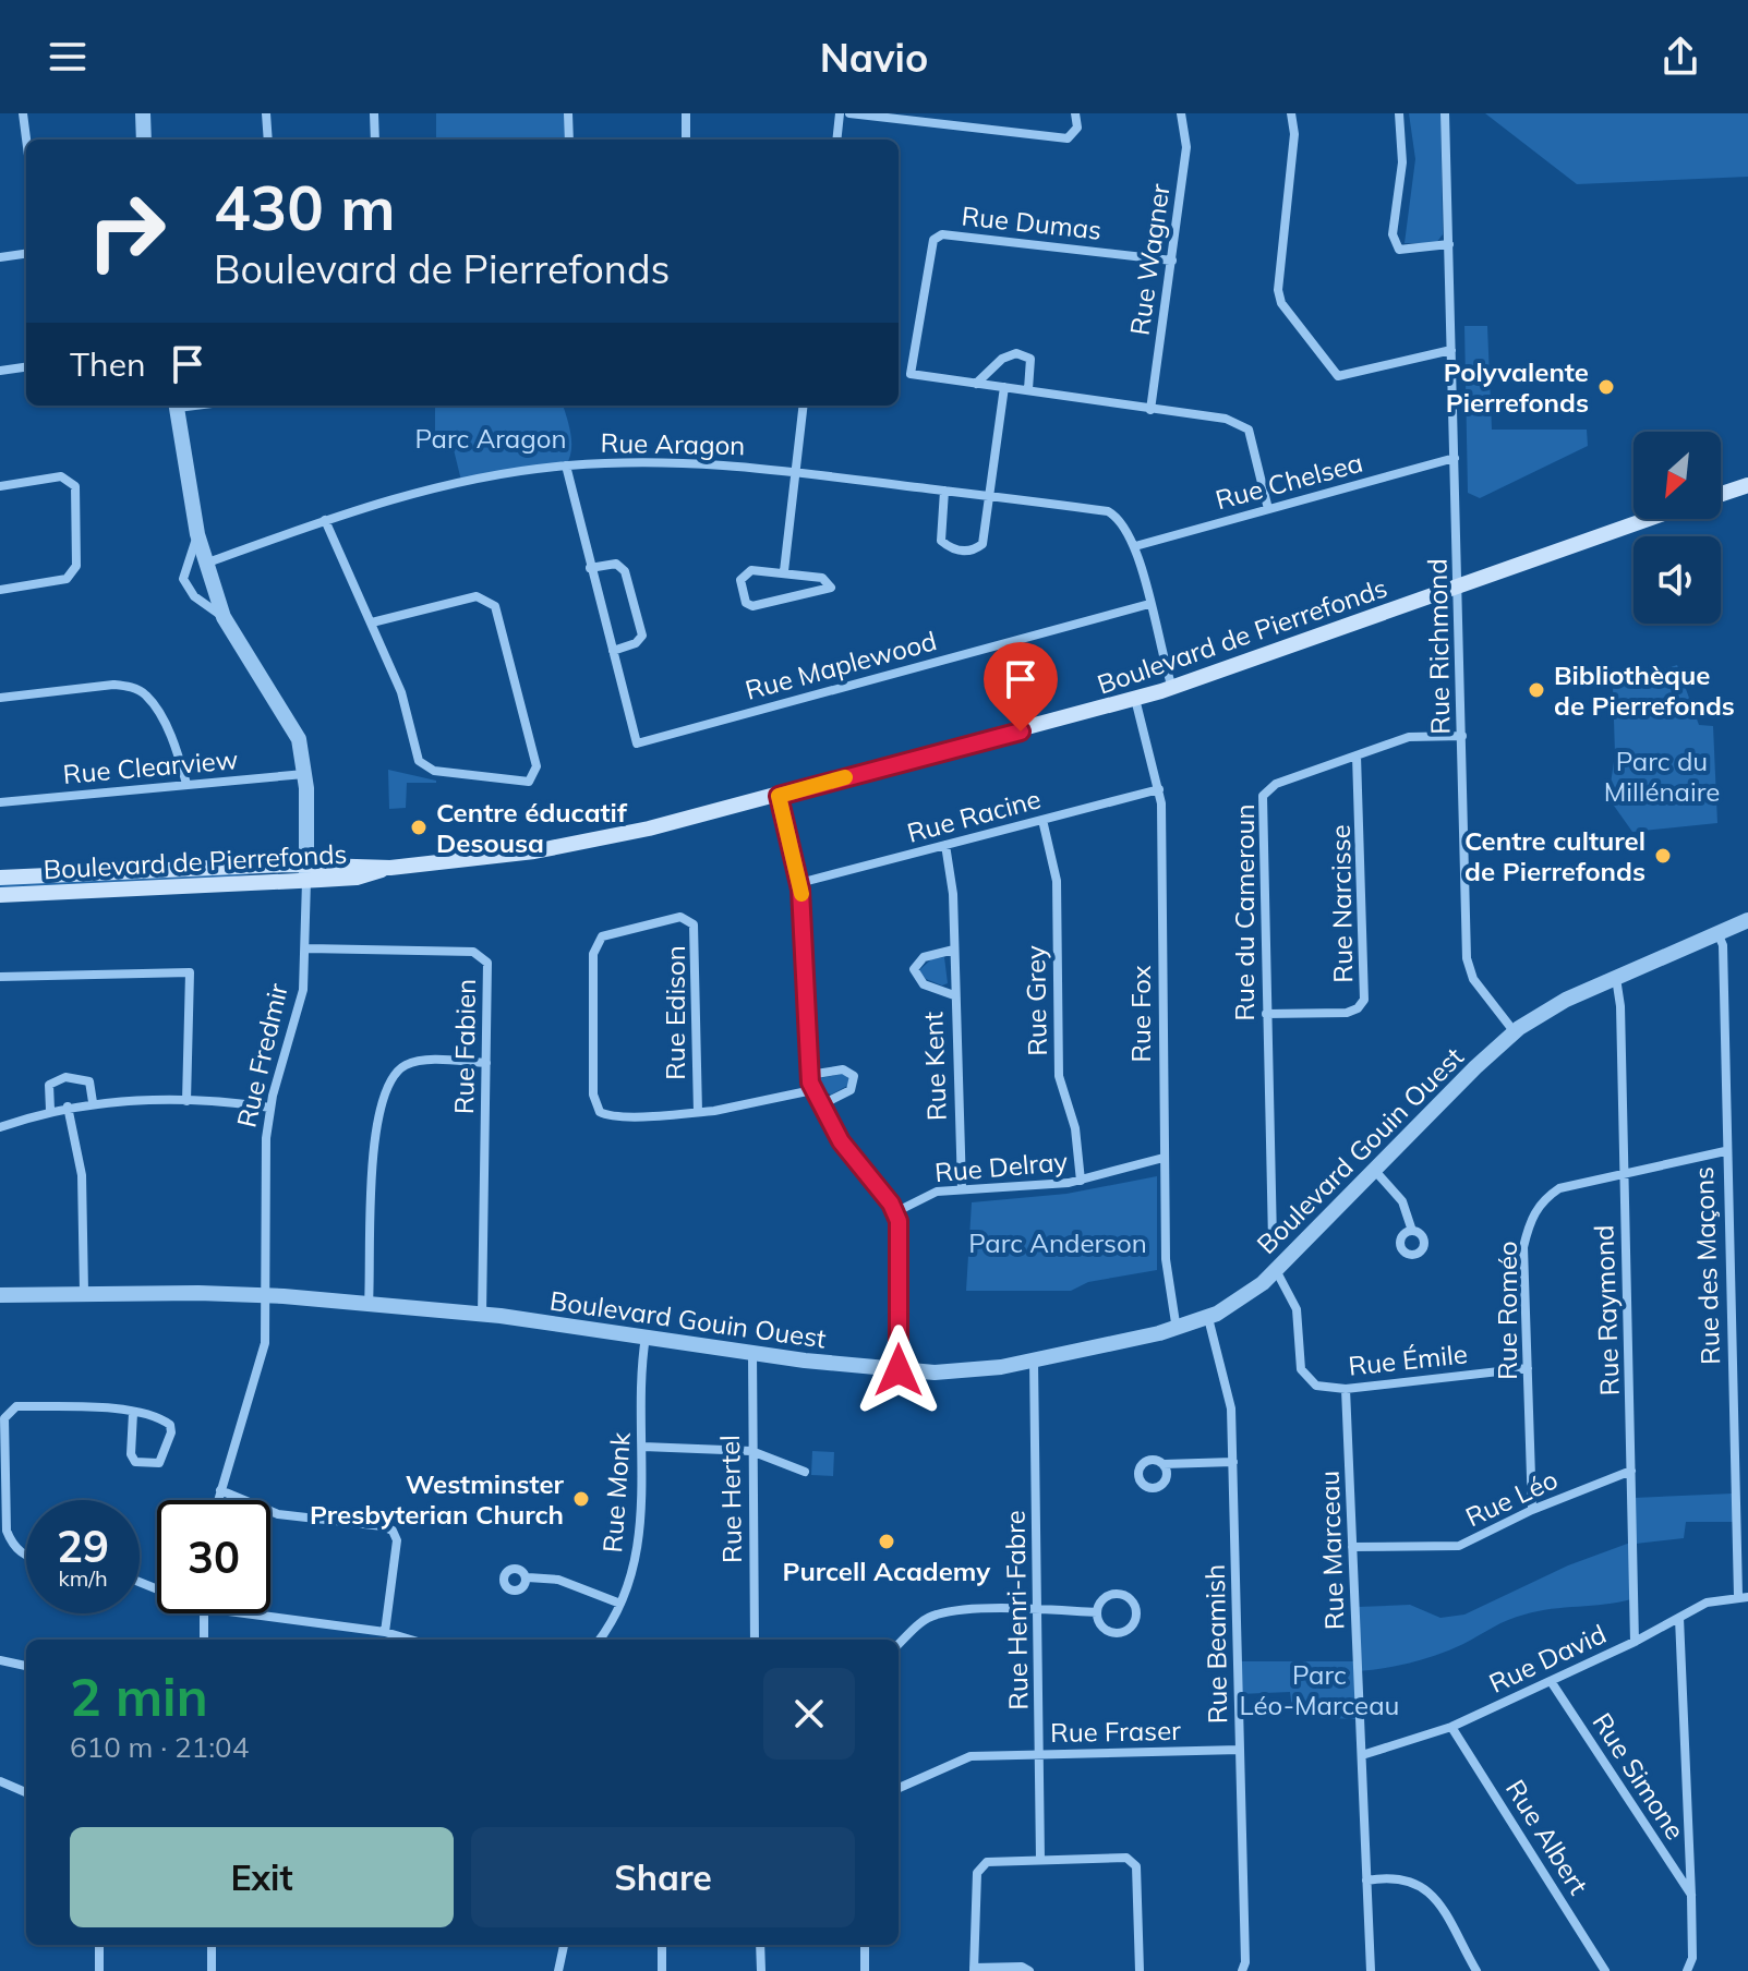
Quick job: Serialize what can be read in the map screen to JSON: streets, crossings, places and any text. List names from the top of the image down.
{
  "streets": {
    "main road": ["Boulevard de Pierrefonds"],
    "street": [
      "Rue Dumas",
      "Rue Wagner",
      "Rue Aragon",
      "Rue Chelsea",
      "Rue Richmond",
      "Rue Maplewood",
      "Rue Clearview",
      "Rue Racine",
      "Rue Narcisse",
      "Rue du Cameroun",
      "Rue Grey",
      "Rue Edison",
      "Rue Fox",
      "Rue Fabien",
      "Rue Fredmir",
      "Rue Kent",
      "Boulevard Gouin Ouest",
      "Rue Delray",
      "Rue des Maçons",
      "Rue Roméo",
      "Rue Raymond",
      "Rue Émile",
      "Rue Monk",
      "Rue Léo",
      "Rue Hertel",
      "Rue Marceau",
      "Rue Henri-Fabre",
      "Rue Beamish",
      "Rue David",
      "Rue Fraser",
      "Rue Simone",
      "Rue Albert"
    ]
  },
  "crossings": [
    ["Rue Dumas", "Rue Wagner"],
    ["Rue Dumas", "Rue Chelsea"],
    ["Rue Aragon", "Rue Chelsea"],
    ["Rue Aragon", "Boulevard de Pierrefonds"],
    ["Rue Aragon", "Rue Maplewood"],
    ["Rue Aragon", "Rue Fredmir"],
    ["Rue Chelsea", "Rue Richmond"],
    ["Boulevard de Pierrefonds", "Rue Richmond"],
    ["Boulevard de Pierrefonds", "Rue Fox"],
    ["Boulevard de Pierrefonds", "Rue Fredmir"],
    ["Rue Richmond", "Rue du Cameroun"],
    ["Rue Richmond", "Boulevard Gouin Ouest"],
    ["Rue Clearview", "Rue Fredmir"],
    ["Rue Racine", "Rue Grey"],
    ["Rue Racine", "Rue Fox"],
    ["Rue Racine", "Rue Kent"],
    ["Rue Narcisse", "Rue du Cameroun"],
    ["Rue Grey", "Rue Delray"],
    ["Rue Fox", "Boulevard Gouin Ouest"],
    ["Rue Fox", "Rue Delray"],
    ["Rue Fabien", "Rue Fredmir"],
    ["Rue Fabien", "Boulevard Gouin Ouest"],
    ["Rue Fredmir", "Boulevard Gouin Ouest"],
    ["Rue Kent", "Rue Delray"],
    ["Boulevard Gouin Ouest", "Rue des Maçons"],
    ["Boulevard Gouin Ouest", "Rue Raymond"],
    ["Boulevard Gouin Ouest", "Rue Émile"],
    ["Boulevard Gouin Ouest", "Rue Monk"],
    ["Boulevard Gouin Ouest", "Rue Hertel"],
    ["Boulevard Gouin Ouest", "Rue Henri-Fabre"],
    ["Boulevard Gouin Ouest", "Rue Beamish"],
    ["Rue des Maçons", "Rue Roméo"],
    ["Rue des Maçons", "Rue David"],
    ["Rue Roméo", "Rue Raymond"],
    ["Rue Roméo", "Rue Émile"],
    ["Rue Roméo", "Rue Léo"],
    ["Rue Raymond", "Rue Léo"],
    ["Rue Raymond", "Rue David"],
    ["Rue Émile", "Rue Marceau"],
    ["Rue Léo", "Rue Marceau"],
    ["Rue Marceau", "Rue David"],
    ["Rue Henri-Fabre", "Rue Fraser"],
    ["Rue Beamish", "Rue Fraser"],
    ["Rue David", "Rue Simone"],
    ["Rue David", "Rue Albert"]
  ],
  "parks": [
    "Parc Aragon",
    "Parc du Millénaire",
    "Parc Anderson",
    "Parc Léo-Marceau"
  ],
  "places": [
    "Polyvalente Pierrefonds",
    "Bibliothèque de Pierrefonds",
    "Centre éducatif Desousa",
    "Centre culturel de Pierrefonds",
    "Westminster Presbyterian Church",
    "Purcell Academy"
  ],
  "north": "bottom left",
  "page": {
    "header": "Navio",
    "turn": ["430 m", "Boulevard de Pierrefonds"],
    "then": "Then",
    "speed": "29 km/h",
    "limit": "30",
    "heading": ["2 min", "610 m · 21:04"],
    "buttons": ["Exit", "Share"]
  }
}
